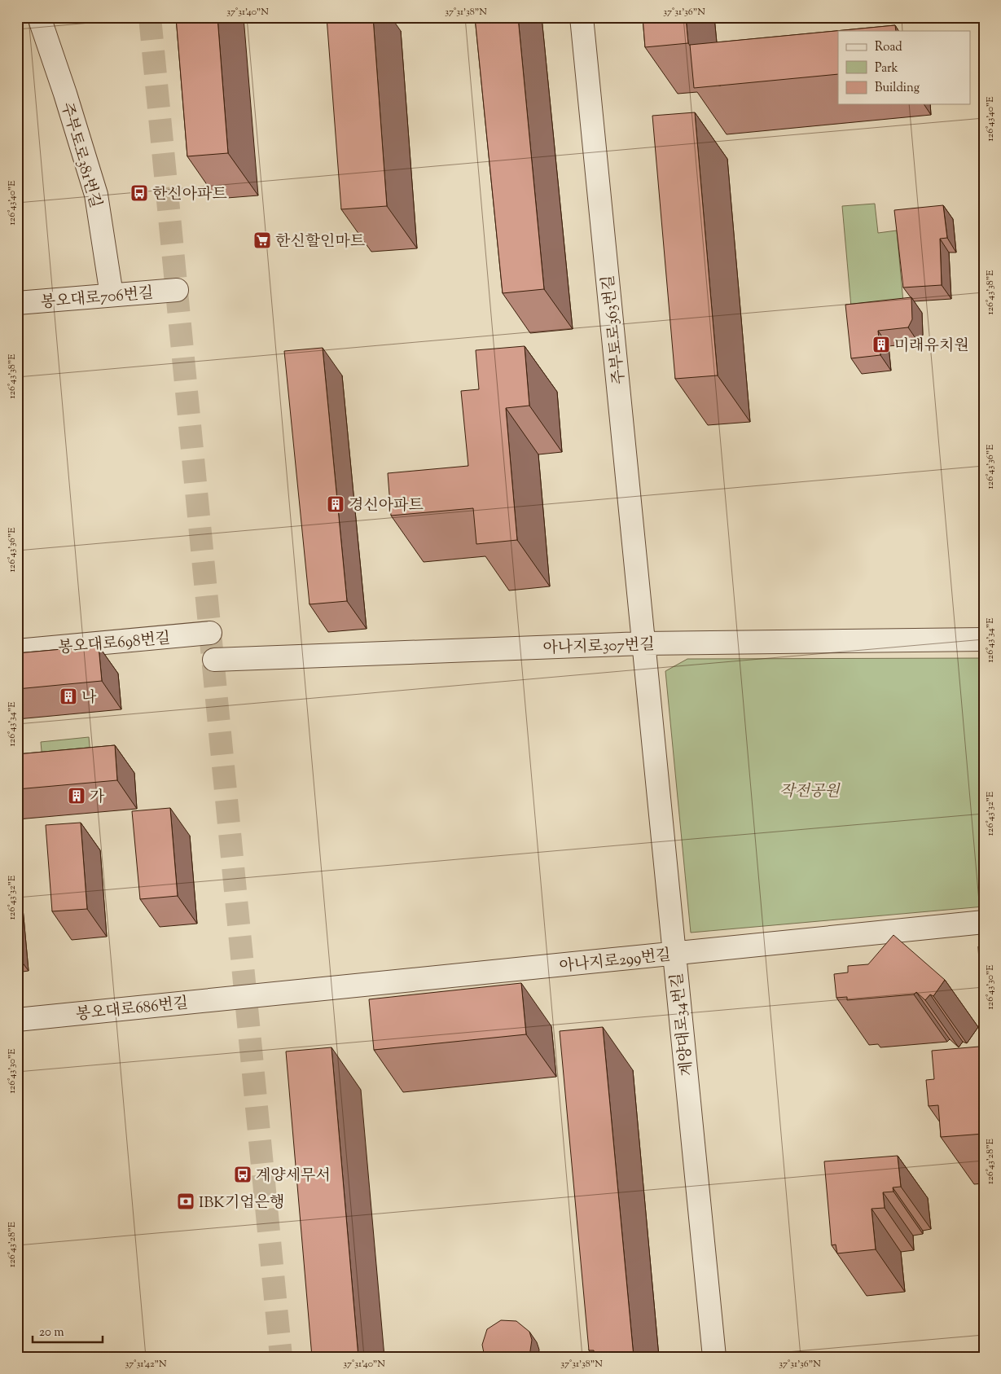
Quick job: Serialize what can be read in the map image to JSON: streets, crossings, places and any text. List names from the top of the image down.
{
  "streets": {
    "street": [
      "주부토로381번길",
      "봉오대로706번길",
      "주부토로363번길",
      "봉오대로698번길",
      "아나지로307번길",
      "아나지로299번길",
      "봉오대로686번길",
      "계양대로34번길"
    ]
  },
  "crossings": [
    ["주부토로381번길", "봉오대로706번길"],
    ["주부토로363번길", "아나지로307번길"],
    ["주부토로363번길", "계양대로34번길"],
    ["아나지로307번길", "계양대로34번길"],
    ["아나지로299번길", "봉오대로686번길"],
    ["아나지로299번길", "계양대로34번길"]
  ],
  "parks": ["작전공원"],
  "places": {
    "bus stop": ["한신아파트", "계양세무서"],
    "supermarket": ["한신할인마트"],
    "building": [
      "미래유치원",
      "경신아파트",
      "나",
      "가"
    ],
    "bank": ["IBK기업은행"]
  },
  "legend": ["Road", "Park", "Building"],
  "scale_bar": "20 m",
  "coordinates": [
    "37°31'40\"N",
    "37°31'38\"N",
    "37°31'36\"N",
    "126°43'40\"E",
    "126°43'38\"E",
    "126°43'36\"E",
    "126°43'34\"E",
    "126°43'32\"E",
    "126°43'30\"E",
    "126°43'28\"E",
    "37°31'42\"N"
  ]
}
